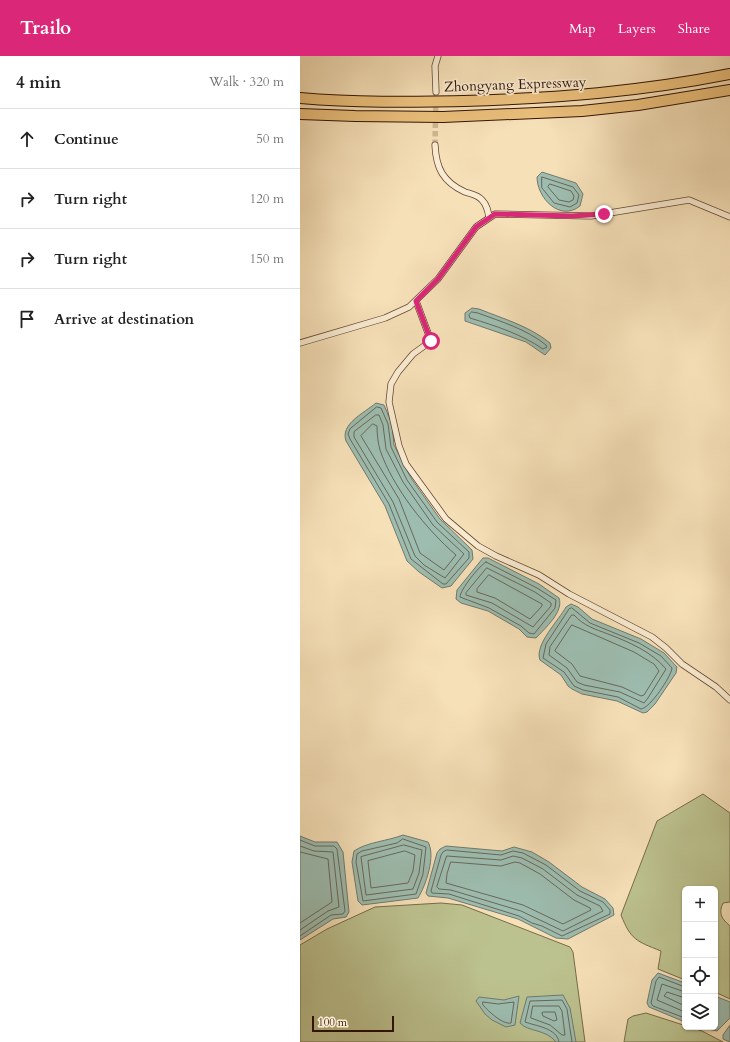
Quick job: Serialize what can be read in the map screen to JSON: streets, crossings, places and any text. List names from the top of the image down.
{
  "streets": {
    "highway": ["Zhongyang Expressway"]
  },
  "scale_bar": "100 m",
  "page": {
    "header": "Trailo",
    "nav": ["Map", "Layers", "Share"],
    "heading": ["4 min", "Walk · 320 m"],
    "list": [
      ["Continue", "50 m"],
      ["Turn right", "120 m"],
      ["Turn right", "150 m"],
      "Arrive at destination"
    ],
    "map_buttons": ["+", "−"],
    "scale": "100 m"
  }
}
